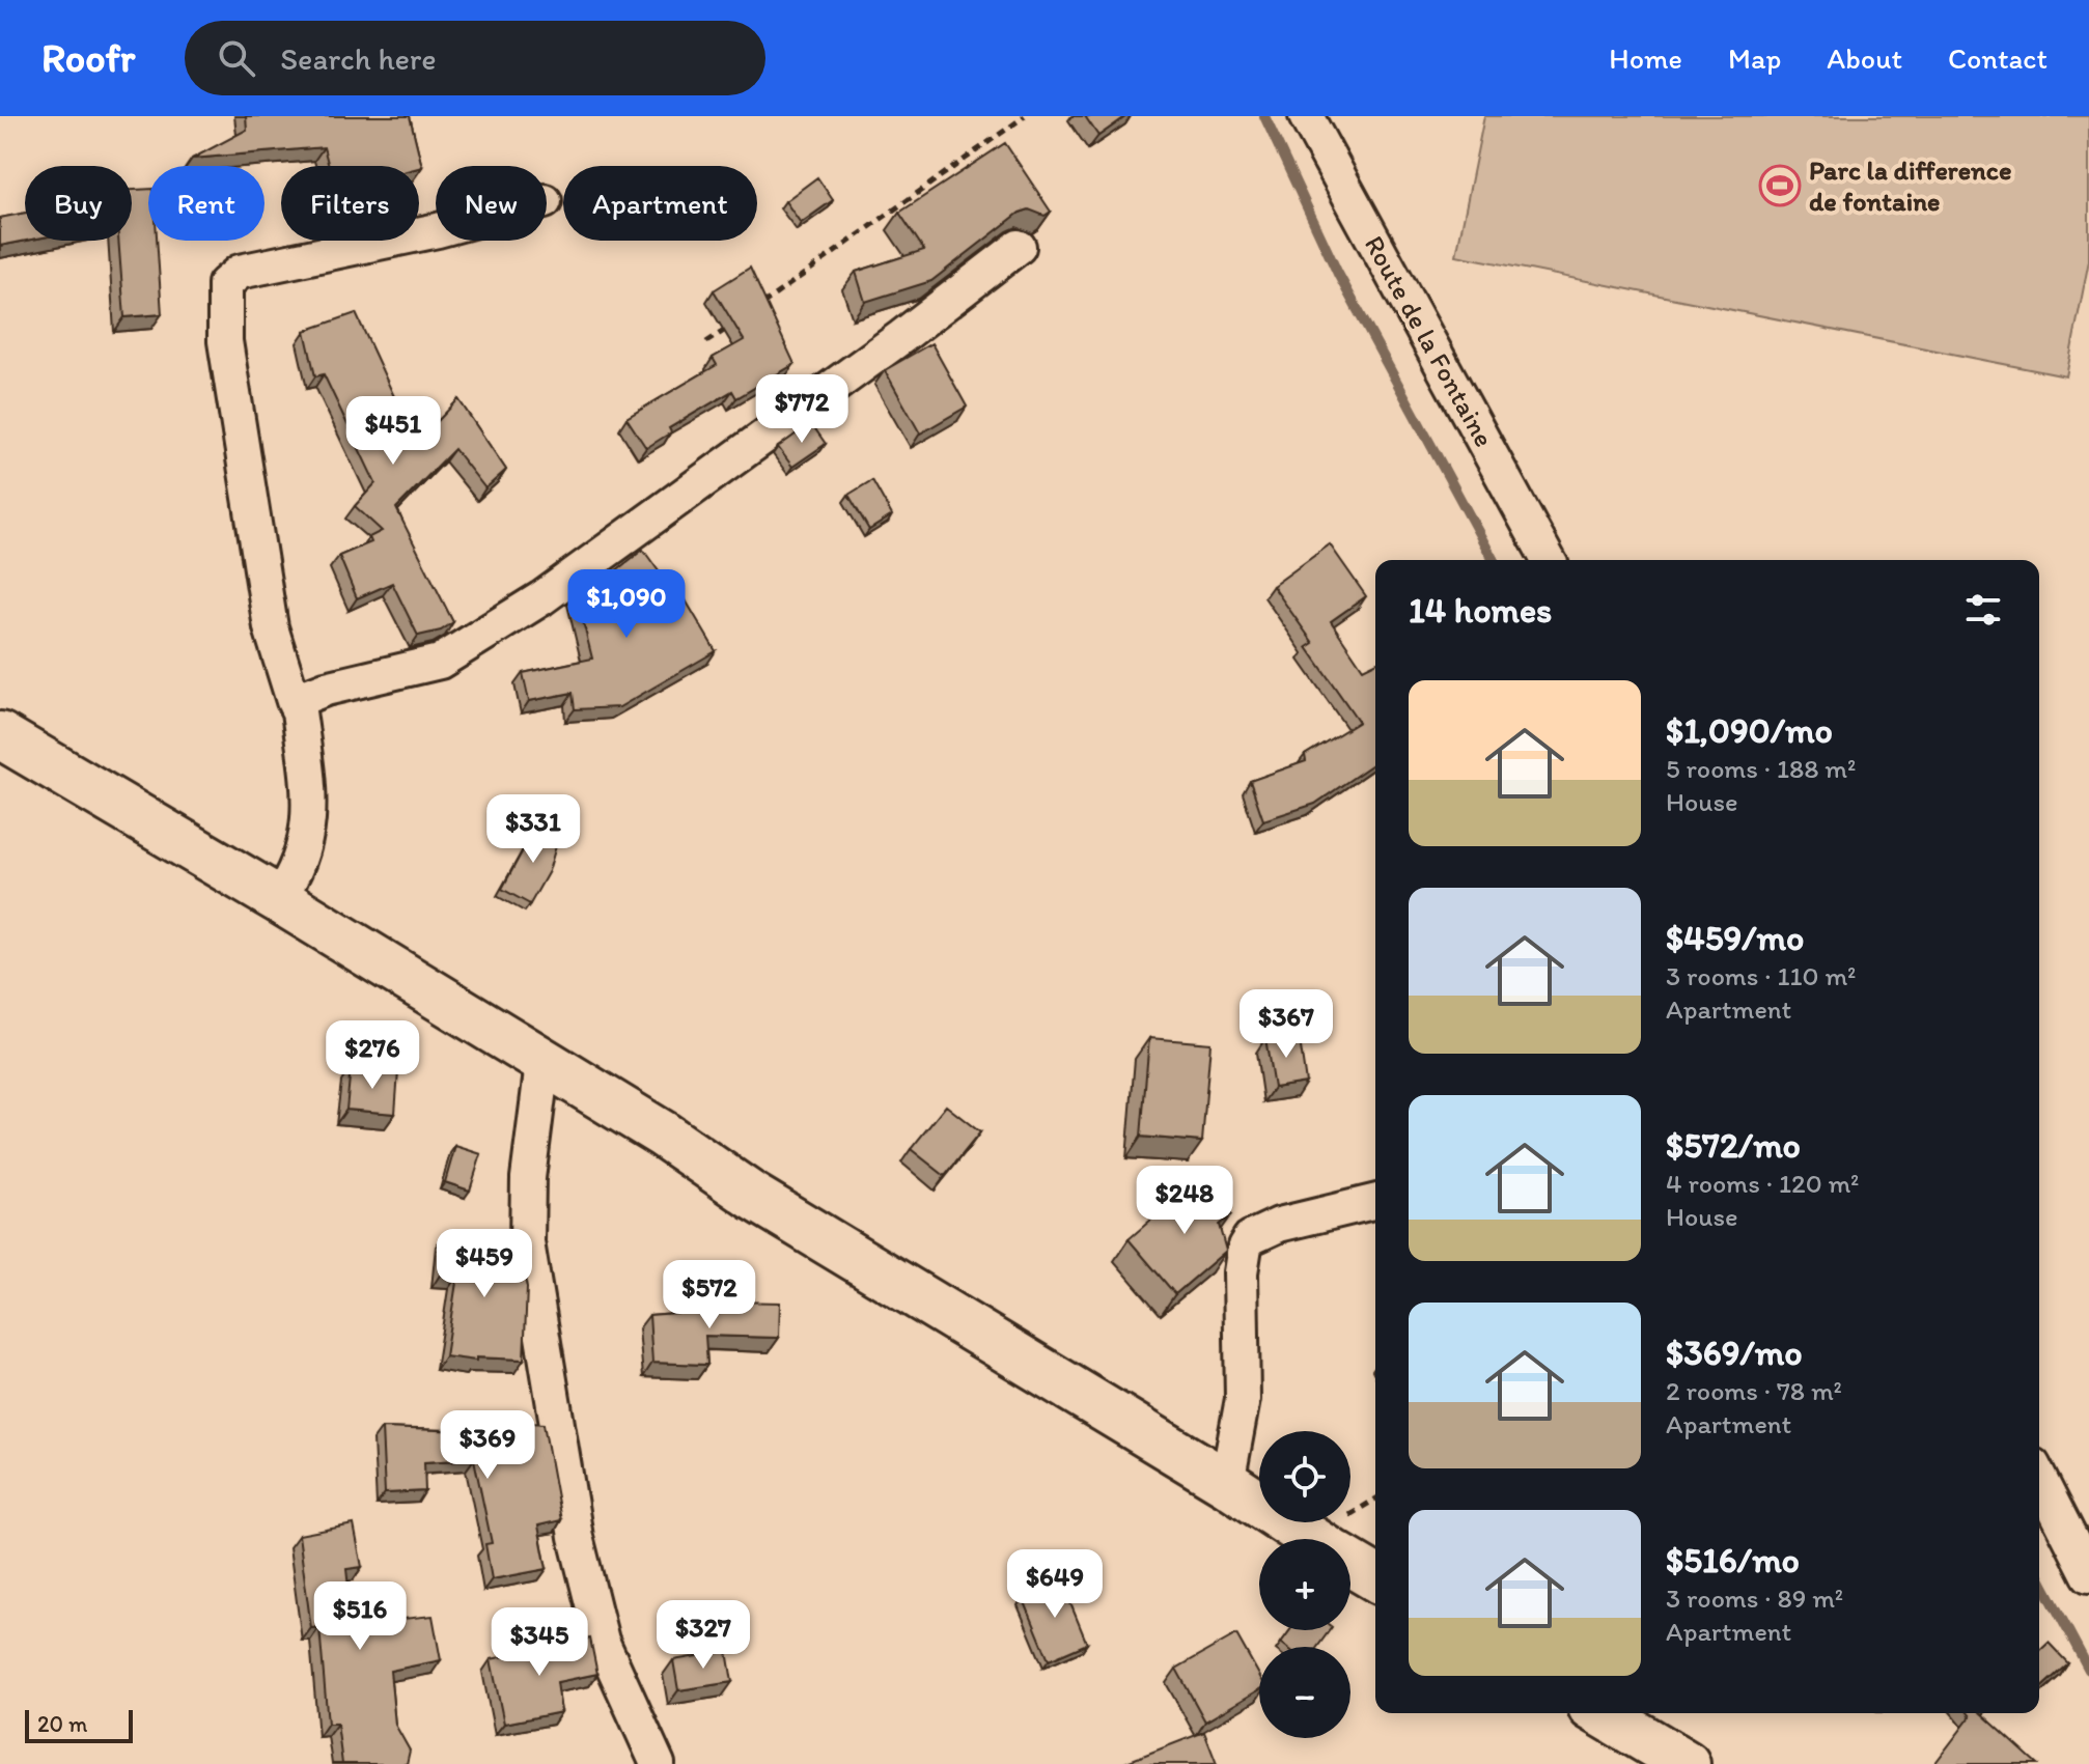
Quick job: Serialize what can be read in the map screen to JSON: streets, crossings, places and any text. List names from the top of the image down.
{
  "streets": {
    "street": ["Route de la Fontaine"]
  },
  "places": {
    "sports": ["Parc la difference de fontaine"]
  },
  "scale_bar": "20 m",
  "page": {
    "header": "Roofr",
    "search": "Search here",
    "nav": [
      "Home",
      "Map",
      "About",
      "Contact"
    ],
    "chip": [
      "Buy",
      "Rent",
      "Filters",
      "New",
      "Apartment"
    ],
    "price": [
      "$772",
      "$451",
      "$1,090",
      "$331",
      "$367",
      "$276",
      "$248",
      "$459",
      "$572",
      "$369",
      "$649",
      "$516",
      "$327",
      "$345"
    ],
    "heading": "14 homes",
    "list": [
      {
        "name": "$1,090/mo",
        "note": "5 rooms · 188 m² · House"
      },
      {
        "name": "$459/mo",
        "note": "3 rooms · 110 m² · Apartment"
      },
      {
        "name": "$572/mo",
        "note": "4 rooms · 120 m² · House"
      },
      {
        "name": "$369/mo",
        "note": "2 rooms · 78 m² · Apartment"
      },
      {
        "name": "$516/mo",
        "note": "3 rooms · 89 m² · Apartment"
      }
    ],
    "map_buttons": ["+", "−"],
    "scale": "20 m"
  }
}
